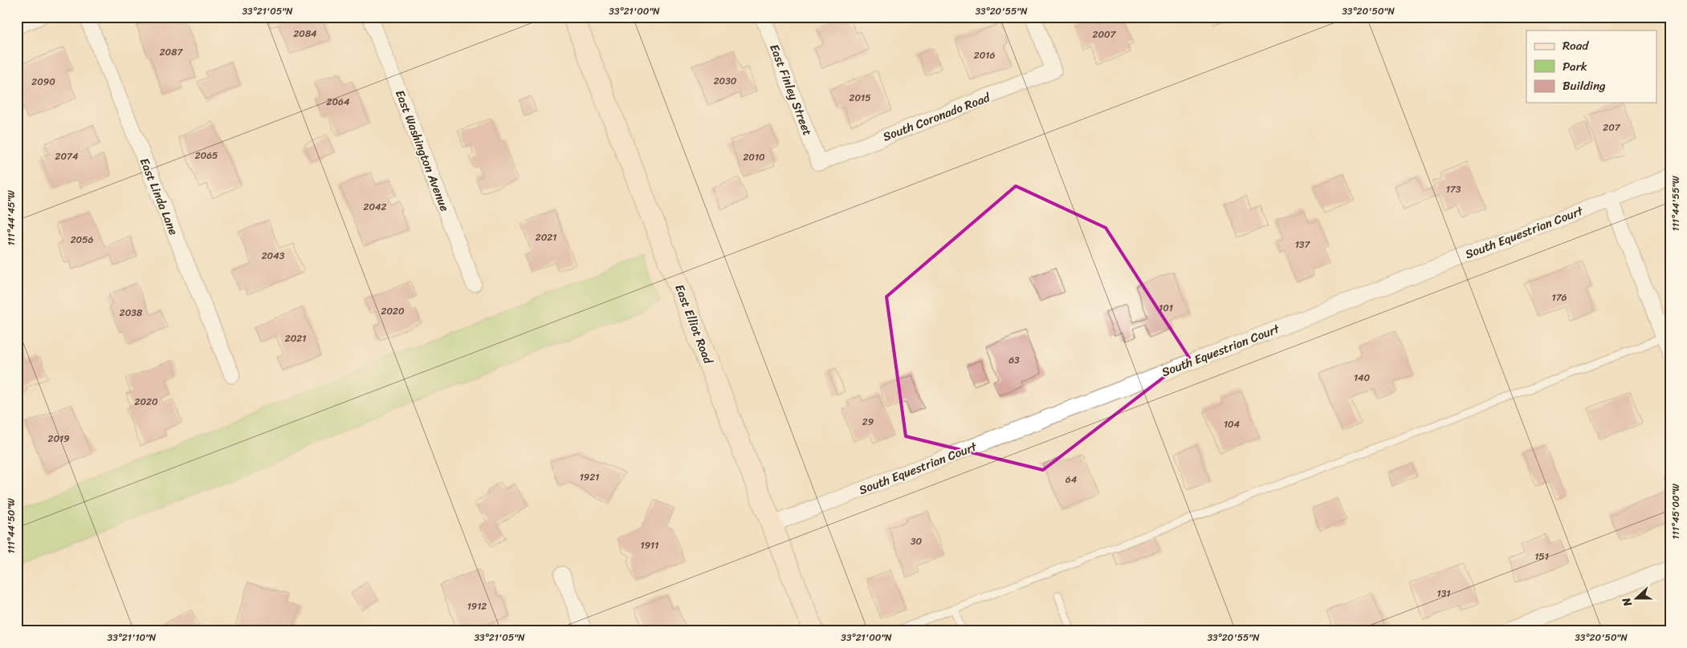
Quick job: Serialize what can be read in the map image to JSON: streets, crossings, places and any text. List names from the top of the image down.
{
  "streets": {
    "main road": ["East Elliot Road"],
    "street": [
      "East Finley Street",
      "South Coronado Road",
      "East Washington Avenue",
      "East Linda Lane",
      "South Equestrian Court"
    ]
  },
  "crossings": [
    ["East Finley Street", "South Coronado Road"],
    ["South Equestrian Court", "East Elliot Road"]
  ],
  "house_numbers": [
    "2084",
    "2007",
    "2087",
    "2016",
    "2030",
    "2090",
    "2015",
    "2064",
    "207",
    "2065",
    "2074",
    "2010",
    "173",
    "2042",
    "2021",
    "2056",
    "137",
    "2043",
    "176",
    "101",
    "2020",
    "2038",
    "2021",
    "63",
    "140",
    "2020",
    "29",
    "104",
    "2019",
    "1921",
    "64",
    "30",
    "1911",
    "151",
    "131",
    "1912"
  ],
  "legend": ["Road", "Park", "Building"],
  "north": "left",
  "coordinates": [
    "33°21'05\"N",
    "33°21'00\"N",
    "33°20'55\"N",
    "33°20'50\"N",
    "111°44'55\"W",
    "111°44'45\"W",
    "111°45'00\"W",
    "111°44'50\"W",
    "33°21'10\"N"
  ]
}
